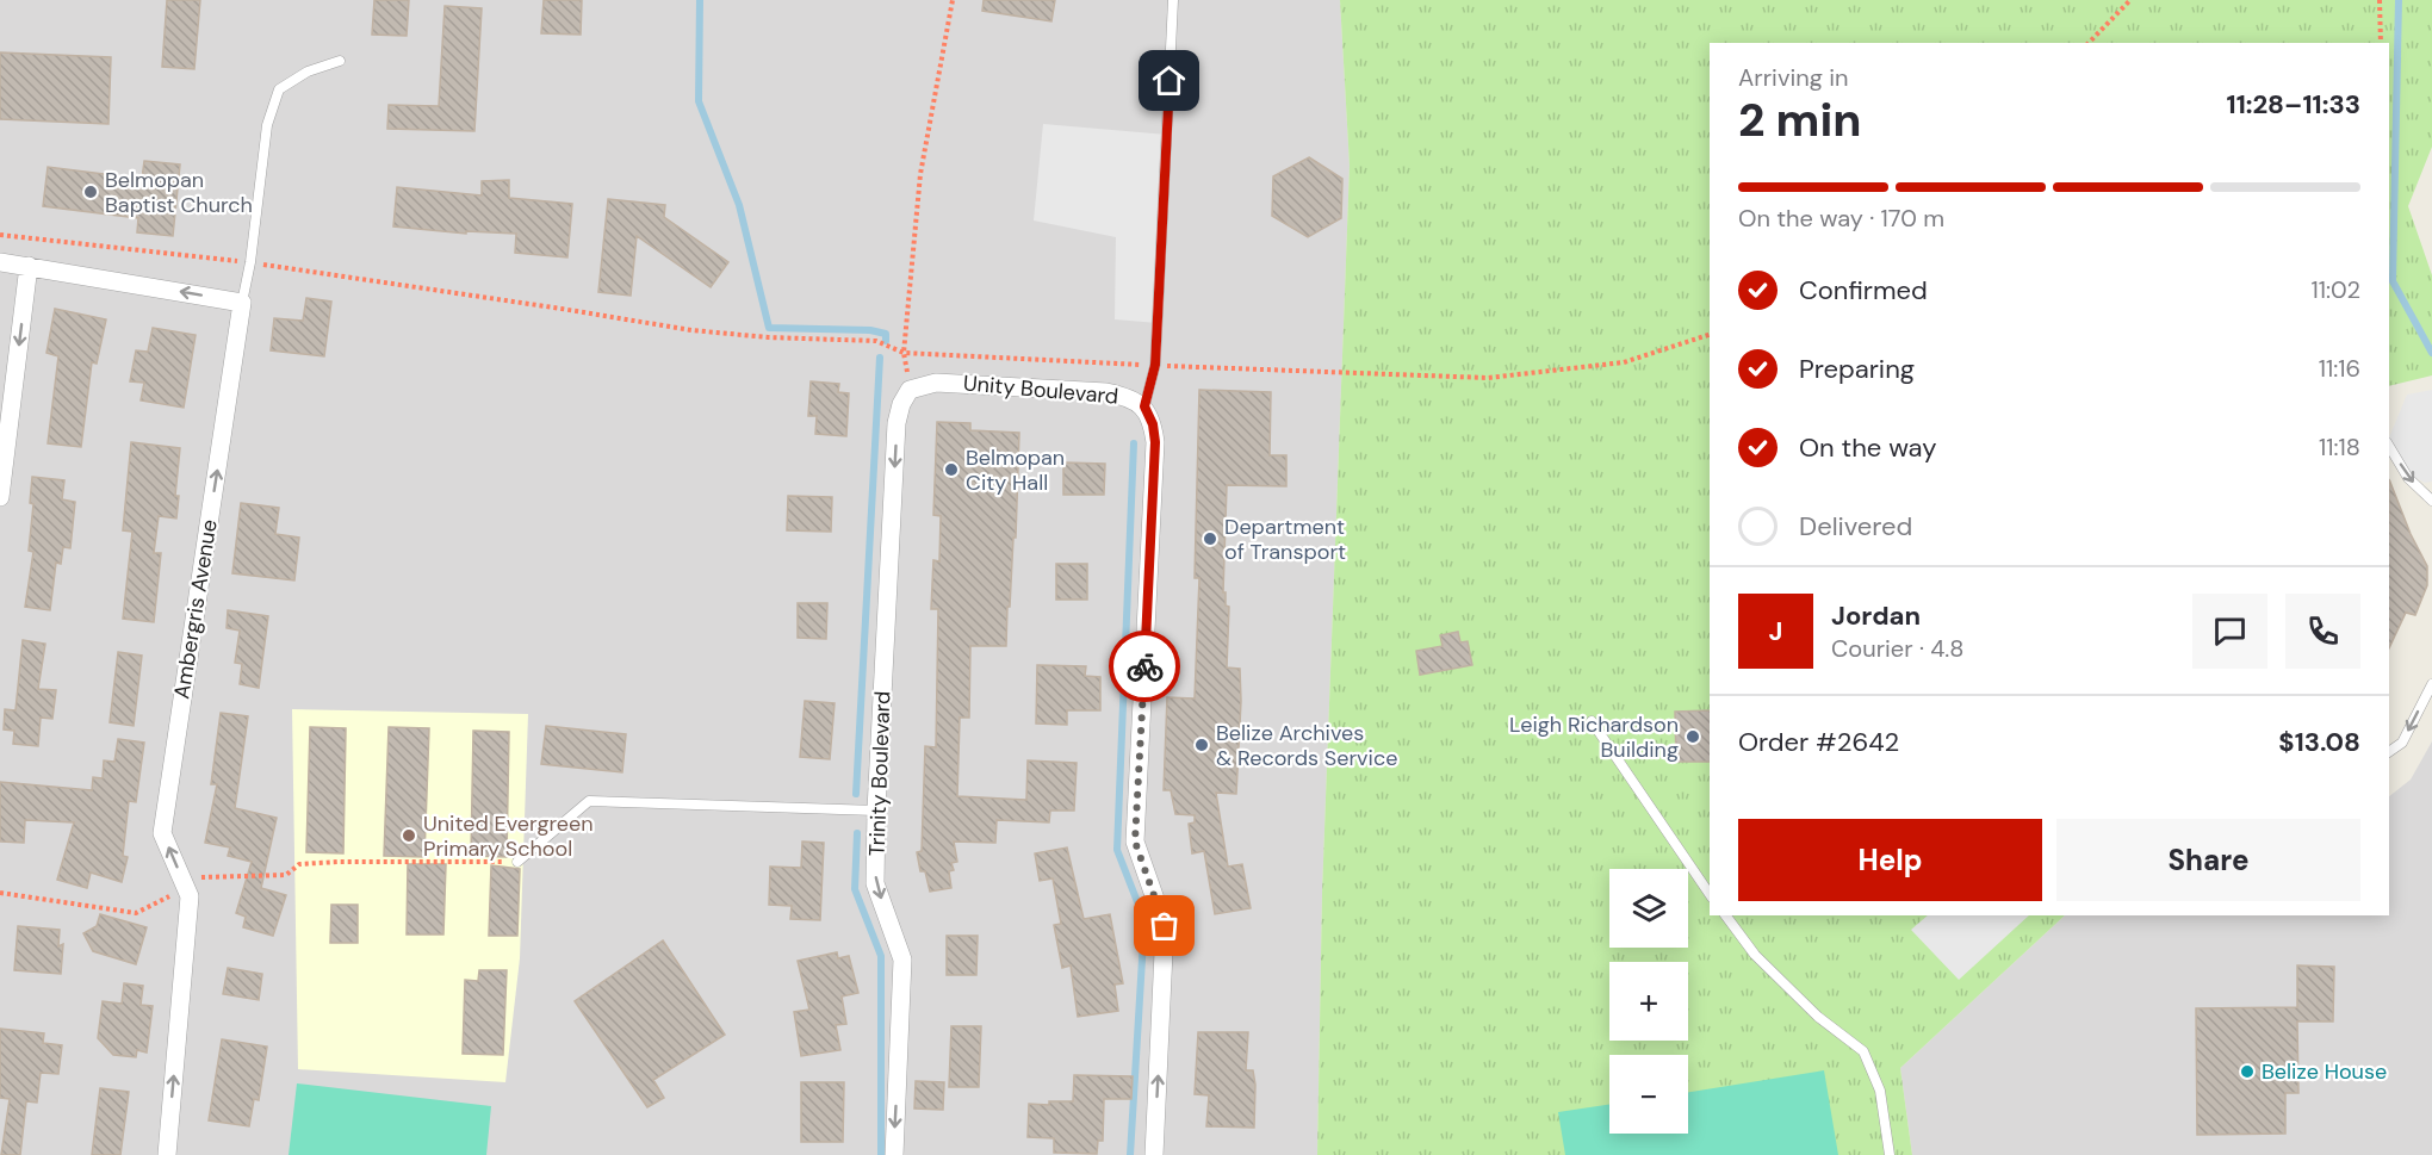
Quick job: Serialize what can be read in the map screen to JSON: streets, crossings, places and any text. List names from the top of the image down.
{
  "streets": {
    "street": ["Unity Boulevard", "Ambergris Avenue", "Trinity Boulevard"]
  },
  "crossings": [
    ["Unity Boulevard", "Trinity Boulevard"]
  ],
  "one_way": ["Unity Boulevard", "Ambergris Avenue", "Trinity Boulevard"],
  "places": [
    "Belmopan Baptist Church",
    "Belmopan City Hall",
    "Department of Transport",
    "Leigh Richardson Building",
    "Belize Archives & Records Service",
    "United Evergreen Primary School",
    "Belize House"
  ],
  "page": {
    "heading": ["2 min", "Arriving in", "11:28–11:33"],
    "panel": [
      "Jordan",
      "Courier · 4.8",
      "Order #2642",
      "$13.08"
    ],
    "bar": "On the way · 170 m",
    "list": [
      ["Confirmed", "11:02"],
      ["Preparing", "11:16"],
      ["On the way", "11:18"],
      "Delivered"
    ],
    "round": "J",
    "buttons": ["Help", "Share"],
    "map_buttons": ["+", "−"]
  }
}
